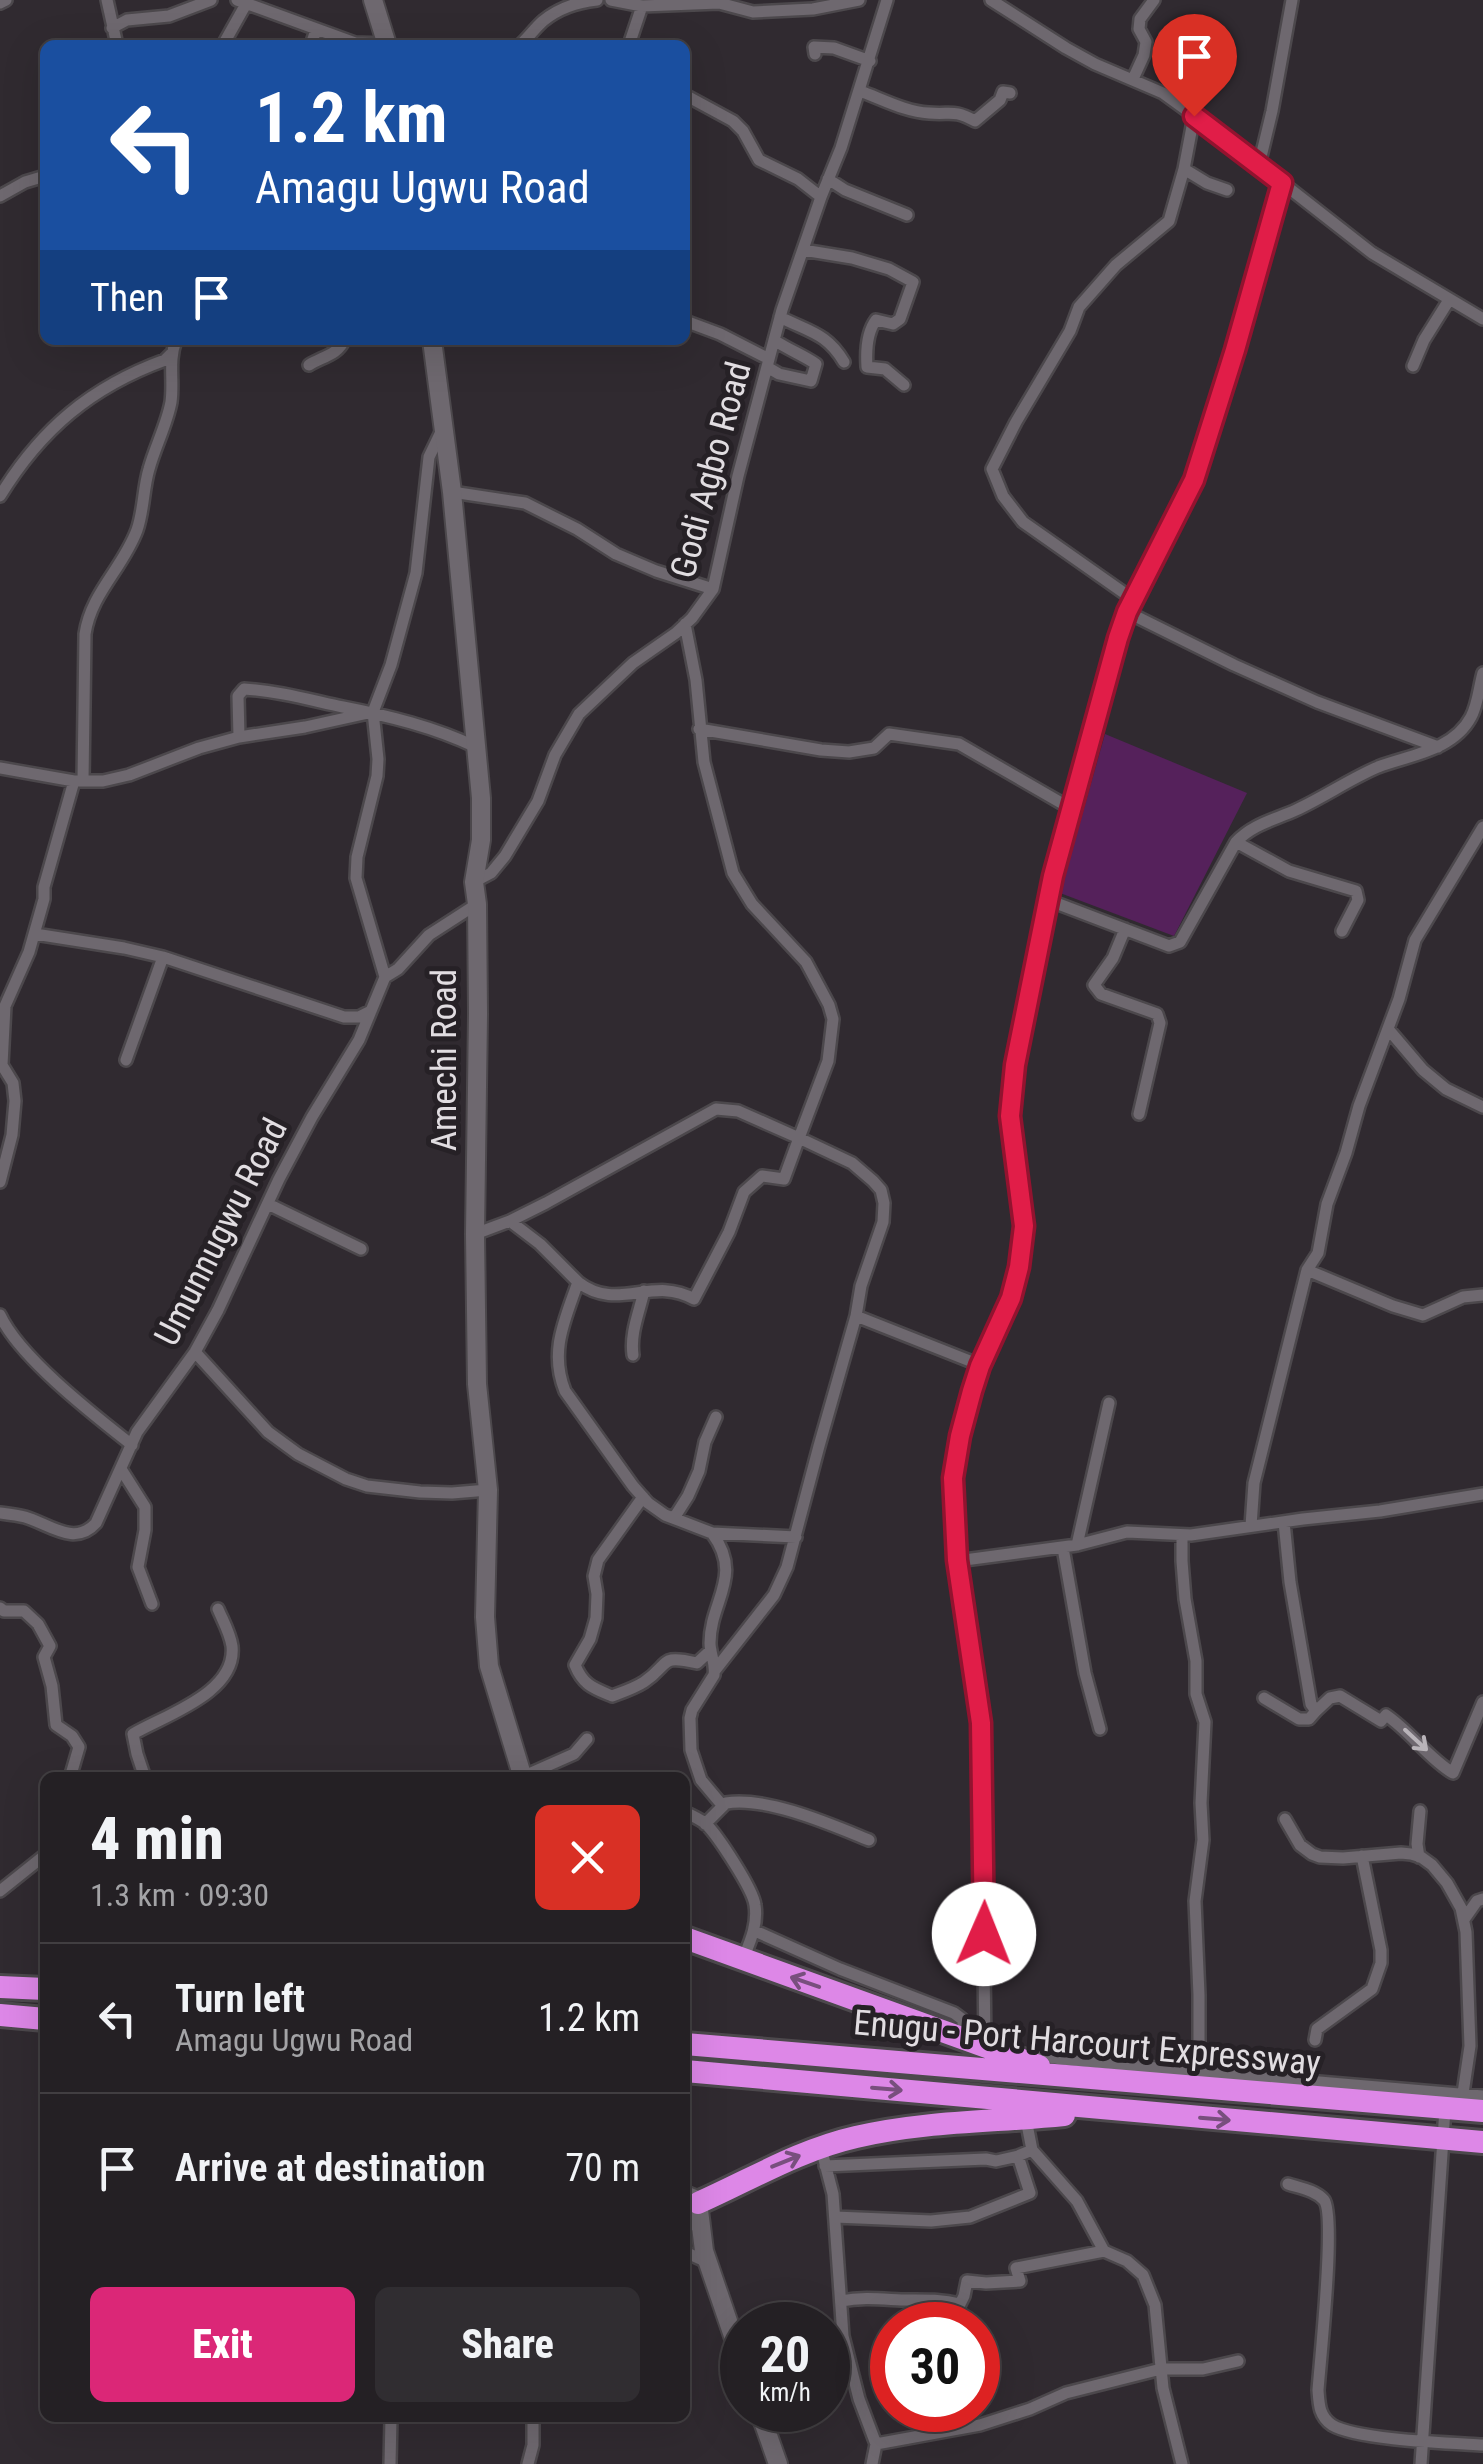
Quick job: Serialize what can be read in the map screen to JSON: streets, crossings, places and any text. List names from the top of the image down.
{
  "streets": {
    "highway": ["Enugu - Port Harcourt Expressway"],
    "main road": ["Amechi Road"],
    "street": ["Godi Agbo Road", "Umunnugwu Road"]
  },
  "crossings": [
    ["Godi Agbo Road", "Amechi Road"],
    ["Amechi Road", "Umunnugwu Road"]
  ],
  "page": {
    "turn": ["1.2 km", "Amagu Ugwu Road"],
    "then": "Then",
    "heading": ["4 min", "1.3 km · 09:30"],
    "list": [
      {
        "name": "Turn left",
        "note": "Amagu Ugwu Road",
        "value": "1.2 km"
      },
      {
        "name": "Arrive at destination",
        "value": "70 m"
      }
    ],
    "buttons": ["Exit", "Share"],
    "speed": "20 km/h",
    "limit": "30"
  }
}
